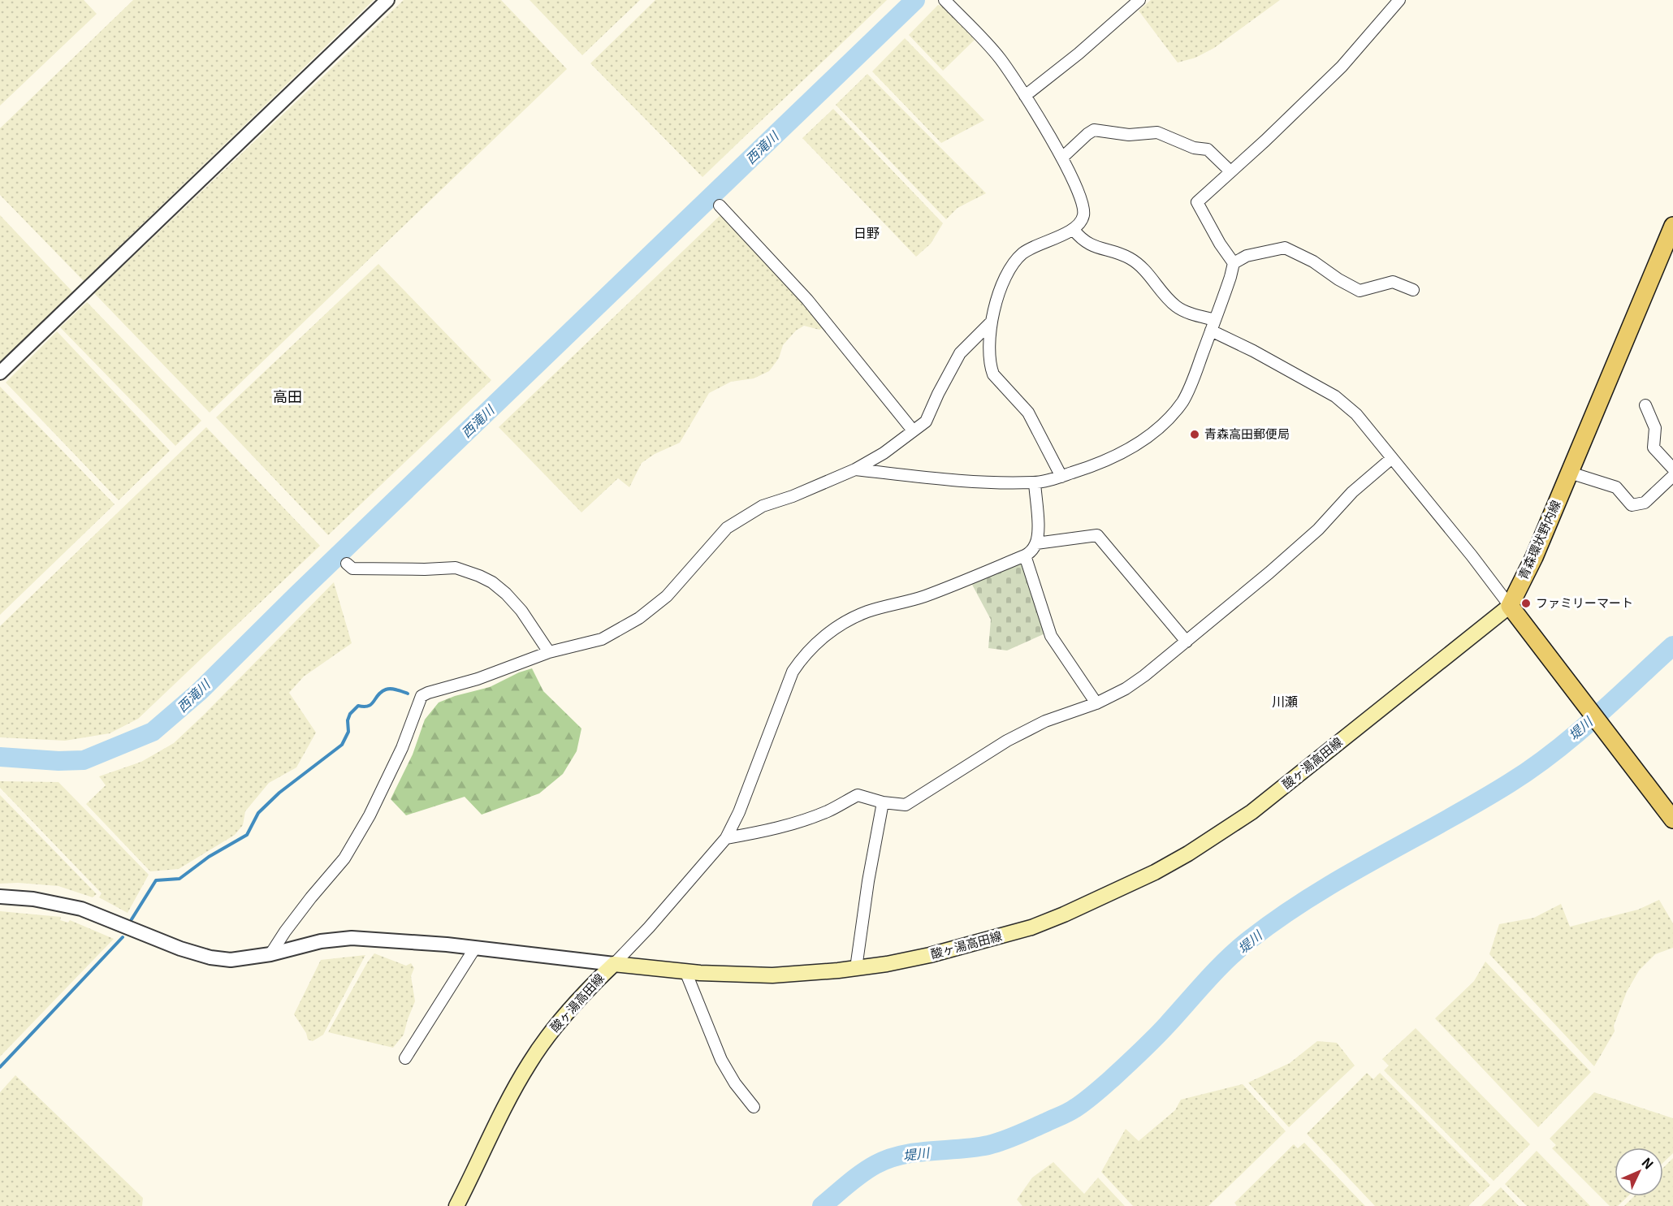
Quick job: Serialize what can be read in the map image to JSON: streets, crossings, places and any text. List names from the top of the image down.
{
  "streets": {
    "main road": ["青森環状野内線", "酸ヶ湯高田線"]
  },
  "crossings": [
    ["青森環状野内線", "酸ヶ湯高田線"]
  ],
  "districts": ["日野", "高田", "川瀬"],
  "water": ["西滝川", "堤川"],
  "places": ["青森高田郵便局", "ファミリーマート"],
  "north": "top right"
}
